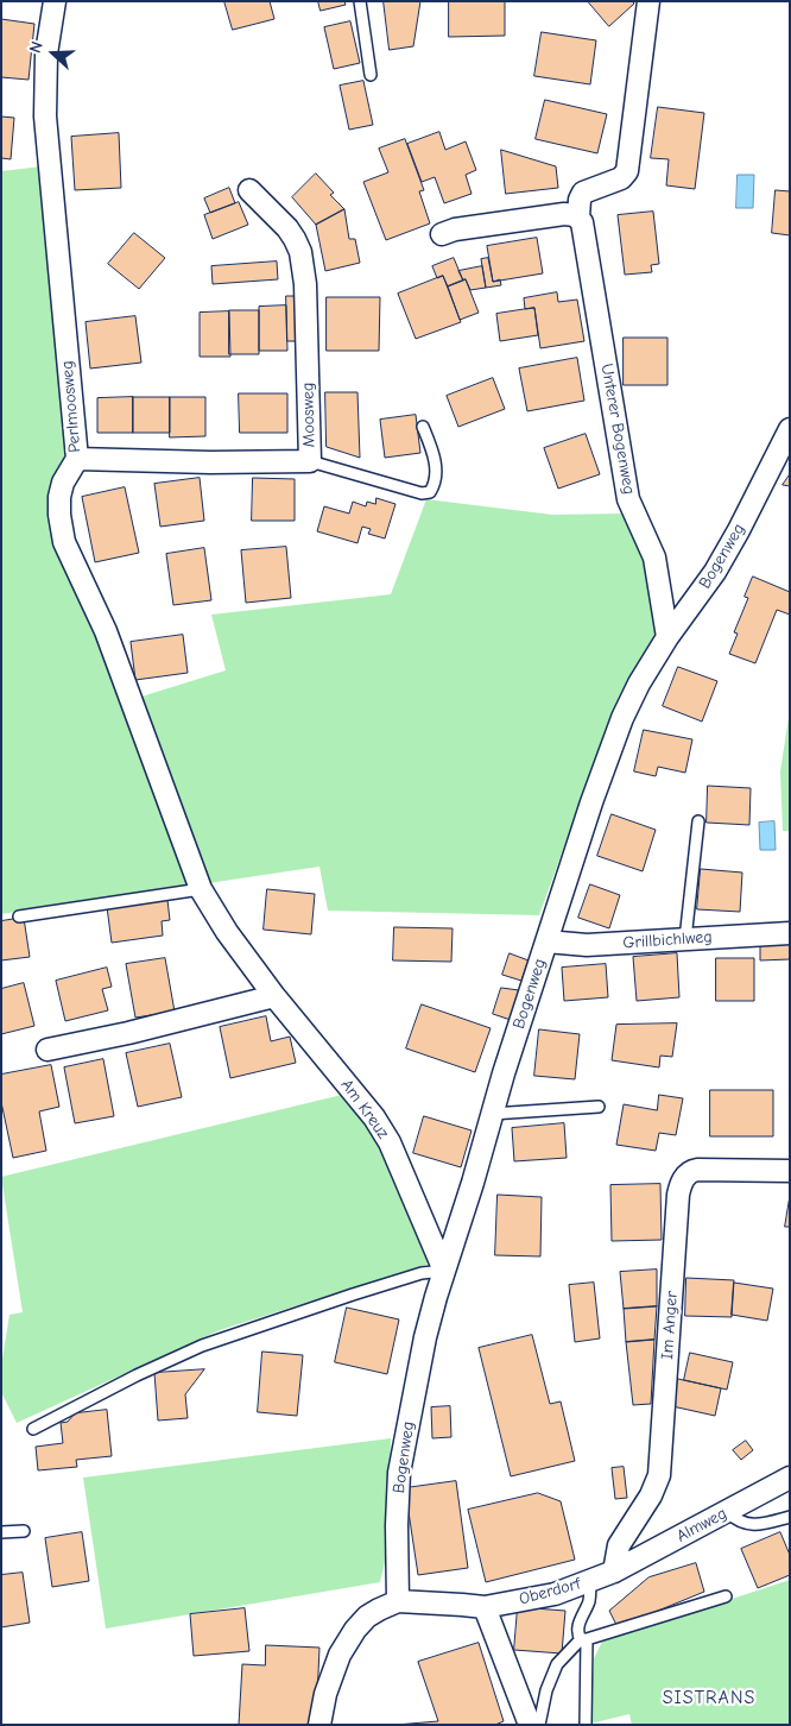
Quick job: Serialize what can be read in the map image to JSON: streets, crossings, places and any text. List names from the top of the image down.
{
  "streets": {
    "street": [
      "Perlmoosweg",
      "Moosweg",
      "Unterer Bogenweg",
      "Bogenweg",
      "Grillbichlweg",
      "Am Kreuz",
      "Im Anger",
      "Almweg",
      "Oberdorf"
    ]
  },
  "crossings": [
    ["Perlmoosweg", "Moosweg"],
    ["Perlmoosweg", "Am Kreuz"],
    ["Unterer Bogenweg", "Bogenweg"],
    ["Bogenweg", "Grillbichlweg"],
    ["Bogenweg", "Am Kreuz"],
    ["Bogenweg", "Oberdorf"],
    ["Im Anger", "Almweg"],
    ["Im Anger", "Oberdorf"],
    ["Almweg", "Oberdorf"]
  ],
  "districts": ["SISTRANS"],
  "north": "left"
}
